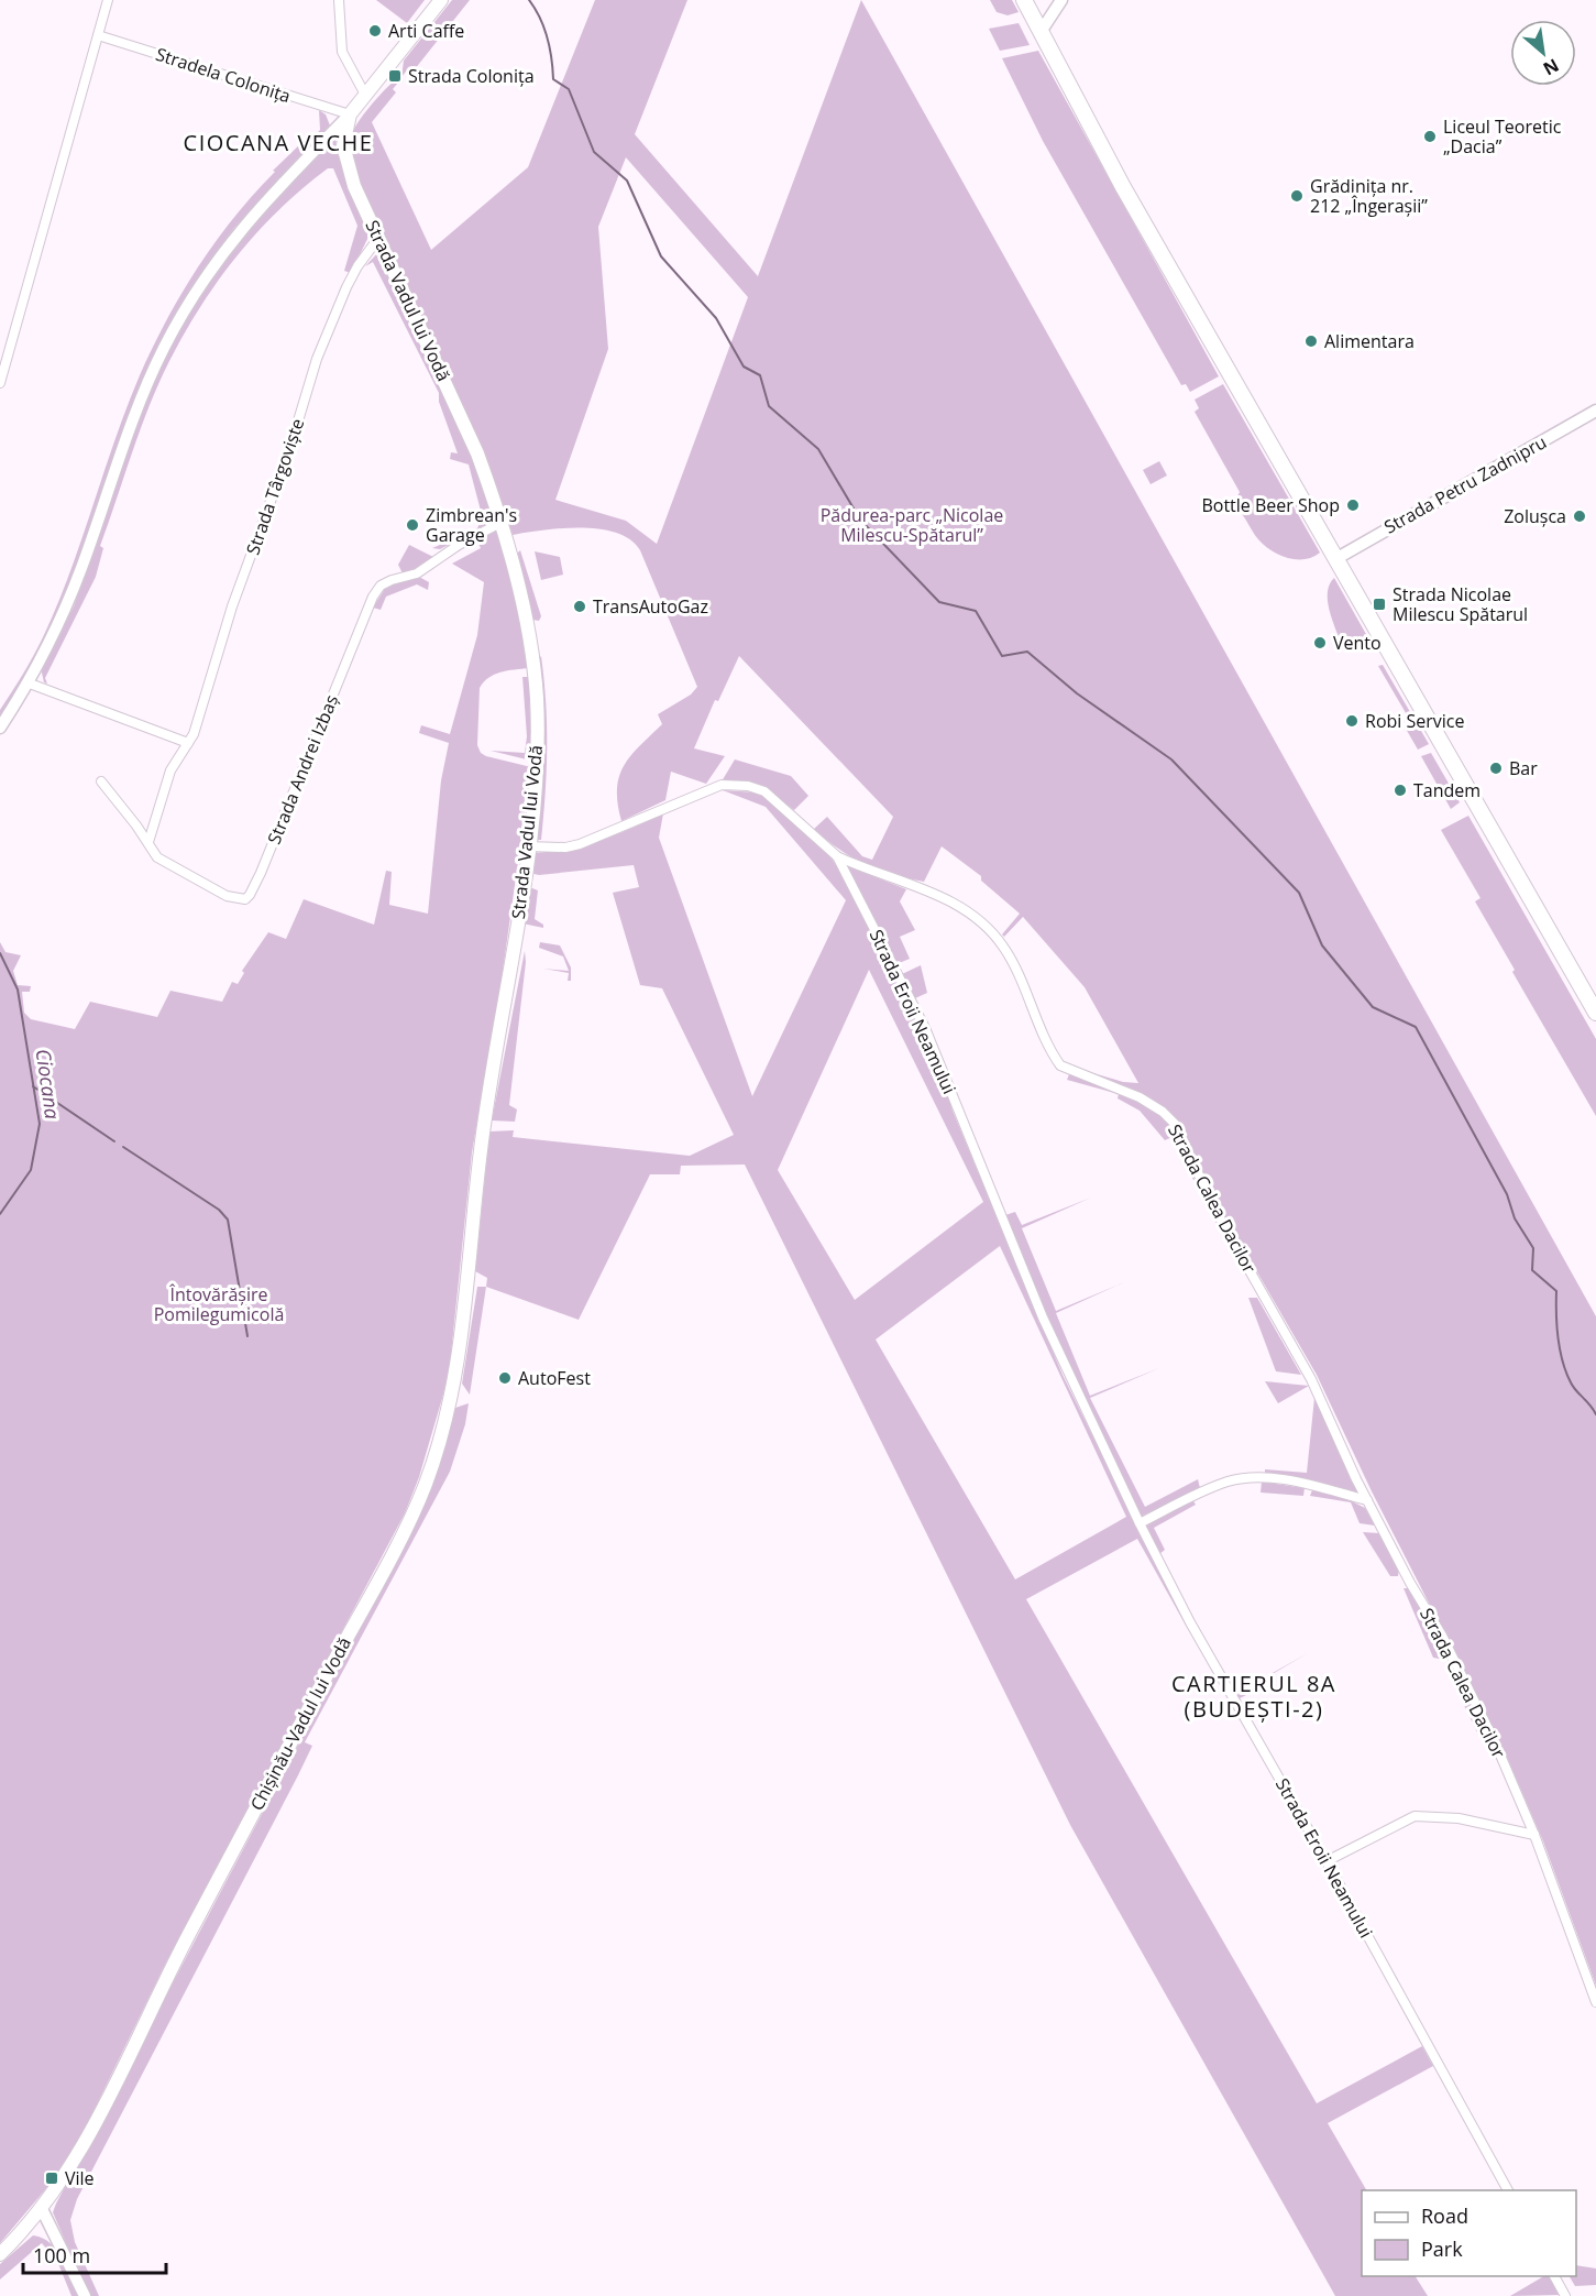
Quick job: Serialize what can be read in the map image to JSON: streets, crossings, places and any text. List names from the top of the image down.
{
  "streets": {
    "main road": ["Strada Vadul lui Vodă", "Chișinău-Vadul lui Vodă"],
    "street": [
      "Stradela Colonița",
      "Strada Petru Zadnipru",
      "Strada Târgoviște",
      "Strada Andrei Izbaș",
      "Strada Eroii Neamului",
      "Strada Calea Dacilor"
    ]
  },
  "crossings": [
    ["Stradela Colonița", "Strada Vadul lui Vodă"],
    ["Strada Vadul lui Vodă", "Strada Târgoviște"],
    ["Strada Vadul lui Vodă", "Strada Andrei Izbaș"],
    ["Strada Vadul lui Vodă", "Strada Eroii Neamului"],
    ["Strada Vadul lui Vodă", "Chișinău-Vadul lui Vodă"],
    ["Strada Târgoviște", "Strada Andrei Izbaș"],
    ["Strada Eroii Neamului", "Strada Calea Dacilor"]
  ],
  "districts": ["CIOCANA VECHE", "CARTIERUL 8A (BUDEȘTI-2)"],
  "water": ["Ciocana"],
  "parks": ["Pădurea-parc „Nicolae Milescu-Spătarul”", "Întovărășire Pomilegumicolă"],
  "places": {
    "other": [
      "Arti Caffe",
      "Liceul Teoretic „Dacia”",
      "Grădinița nr. 212 „Îngerașii”",
      "Alimentara",
      "Bottle Beer Shop",
      "Zolușca",
      "Zimbrean's Garage",
      "TransAutoGaz",
      "Vento",
      "Robi Service",
      "Bar",
      "Tandem",
      "AutoFest"
    ],
    "transit": ["Strada Colonița", "Strada Nicolae Milescu Spătarul", "Vile"]
  },
  "legend": ["Road", "Park"],
  "scale_bar": "100 m",
  "north": "bottom right"
}
